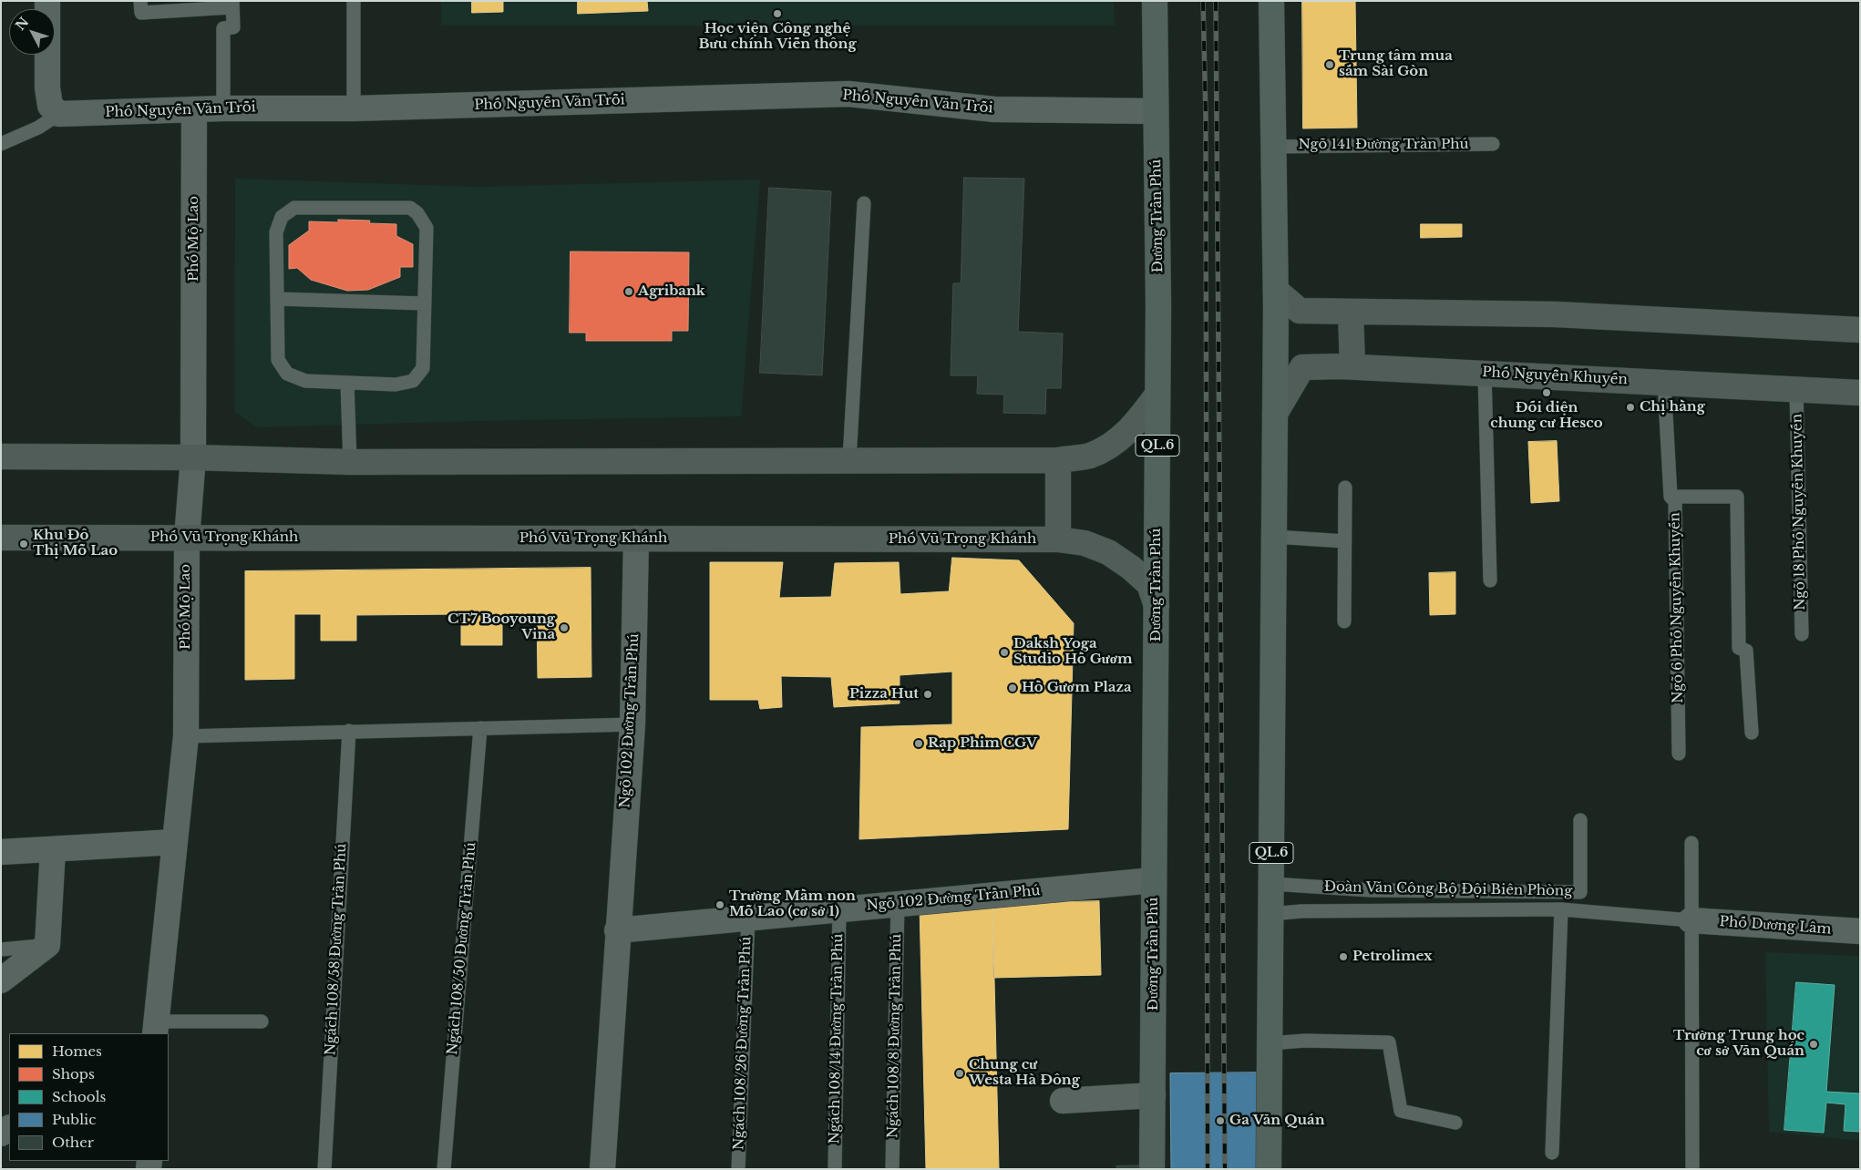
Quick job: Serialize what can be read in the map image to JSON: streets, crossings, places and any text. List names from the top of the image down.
{
  "streets": {
    "highway": ["Đường Trần Phú", "QL.6"],
    "main road": ["Phố Nguyễn Khuyến", "Phố Vũ Trọng Khánh"],
    "street": [
      "Phố Nguyễn Văn Trỗi",
      "Phố Mộ Lao",
      "Ngõ 102 Đường Trần Phú",
      "Phố Dương Lâm"
    ],
    "lane": [
      "Ngõ 141 Đường Trần Phú",
      "Ngõ 18 Phố Nguyễn Khuyến",
      "Ngõ 6 Phố Nguyễn Khuyến",
      "Đoàn Văn Công Bộ Đội Biên Phòng",
      "Ngách 108/50 Đường Trần Phú",
      "Ngách 108/58 Đường Trần Phú",
      "Ngách 108/8 Đường Trần Phú",
      "Ngách 108/14 Đường Trần Phú",
      "Ngách 108/26 Đường Trần Phú"
    ]
  },
  "crossings": [
    ["Phố Nguyễn Văn Trỗi", "Đường Trần Phú"],
    ["Phố Nguyễn Văn Trỗi", "Phố Mộ Lao"],
    ["Ngõ 141 Đường Trần Phú", "QL.6"],
    ["Đường Trần Phú", "Phố Vũ Trọng Khánh"],
    ["Đường Trần Phú", "Ngõ 102 Đường Trần Phú"],
    ["Phố Mộ Lao", "Phố Vũ Trọng Khánh"],
    ["Phố Nguyễn Khuyến", "QL.6"],
    ["Phố Nguyễn Khuyến", "Ngõ 18 Phố Nguyễn Khuyến"],
    ["Phố Nguyễn Khuyến", "Ngõ 6 Phố Nguyễn Khuyến"],
    ["QL.6", "Đoàn Văn Công Bộ Đội Biên Phòng"],
    ["Phố Vũ Trọng Khánh", "Ngõ 102 Đường Trần Phú"],
    ["Ngõ 102 Đường Trần Phú", "Ngách 108/8 Đường Trần Phú"],
    ["Ngõ 102 Đường Trần Phú", "Ngách 108/14 Đường Trần Phú"],
    ["Ngõ 102 Đường Trần Phú", "Ngách 108/26 Đường Trần Phú"]
  ],
  "places": [
    "Học viện Công nghệ Bưu chính Viễn thông",
    "Trung tâm mua sắm Sài Gòn",
    "Agribank",
    "Đối diện chung cư Hesco",
    "Chị hằng",
    "Khu Đô Thị Mỗ Lao",
    "CT7 Booyoung Vina",
    "Daksh Yoga Studio Hồ Gươm",
    "Hồ Gươm Plaza",
    "Pizza Hut",
    "Rạp Phim CGV",
    "Trường Mầm non Mỗ Lao (cơ sở 1)",
    "Petrolimex",
    "Trường Trung học cơ sở Văn Quán",
    "Chung cư Westa Hà Đông",
    "Ga Văn Quán"
  ],
  "legend": [
    "Homes",
    "Shops",
    "Schools",
    "Public",
    "Other"
  ],
  "north": "top left"
}
